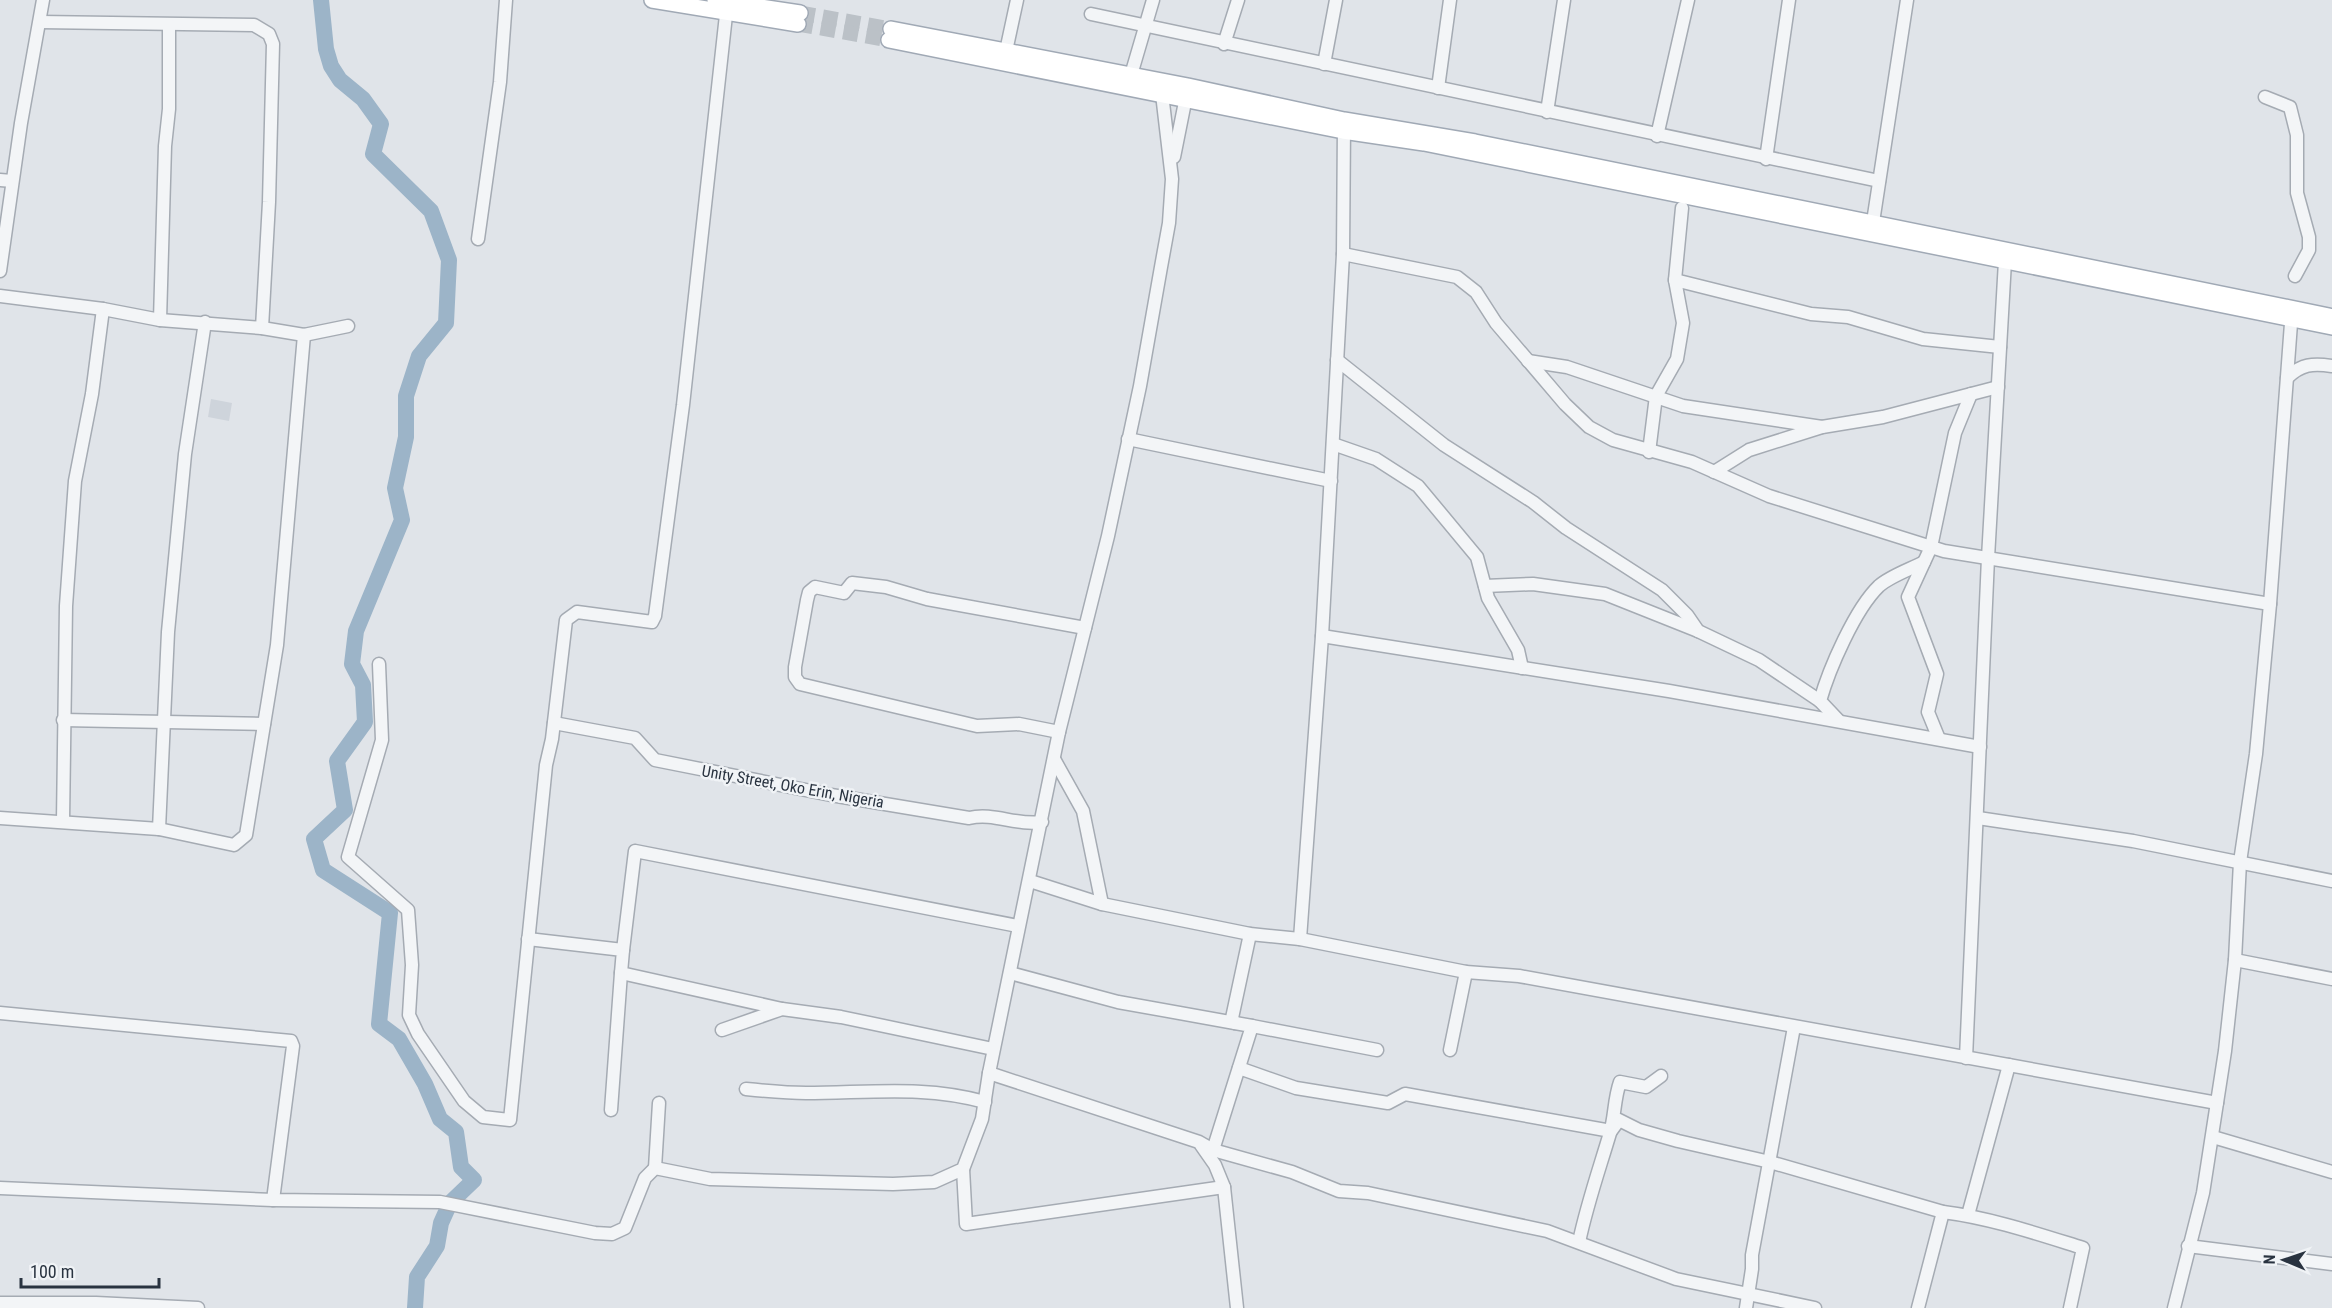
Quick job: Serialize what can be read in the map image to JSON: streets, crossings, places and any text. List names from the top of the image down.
{
  "streets": {
    "street": ["Unity Street, Oko Erin, Nigeria"]
  },
  "scale_bar": "100 m",
  "north": "left"
}
